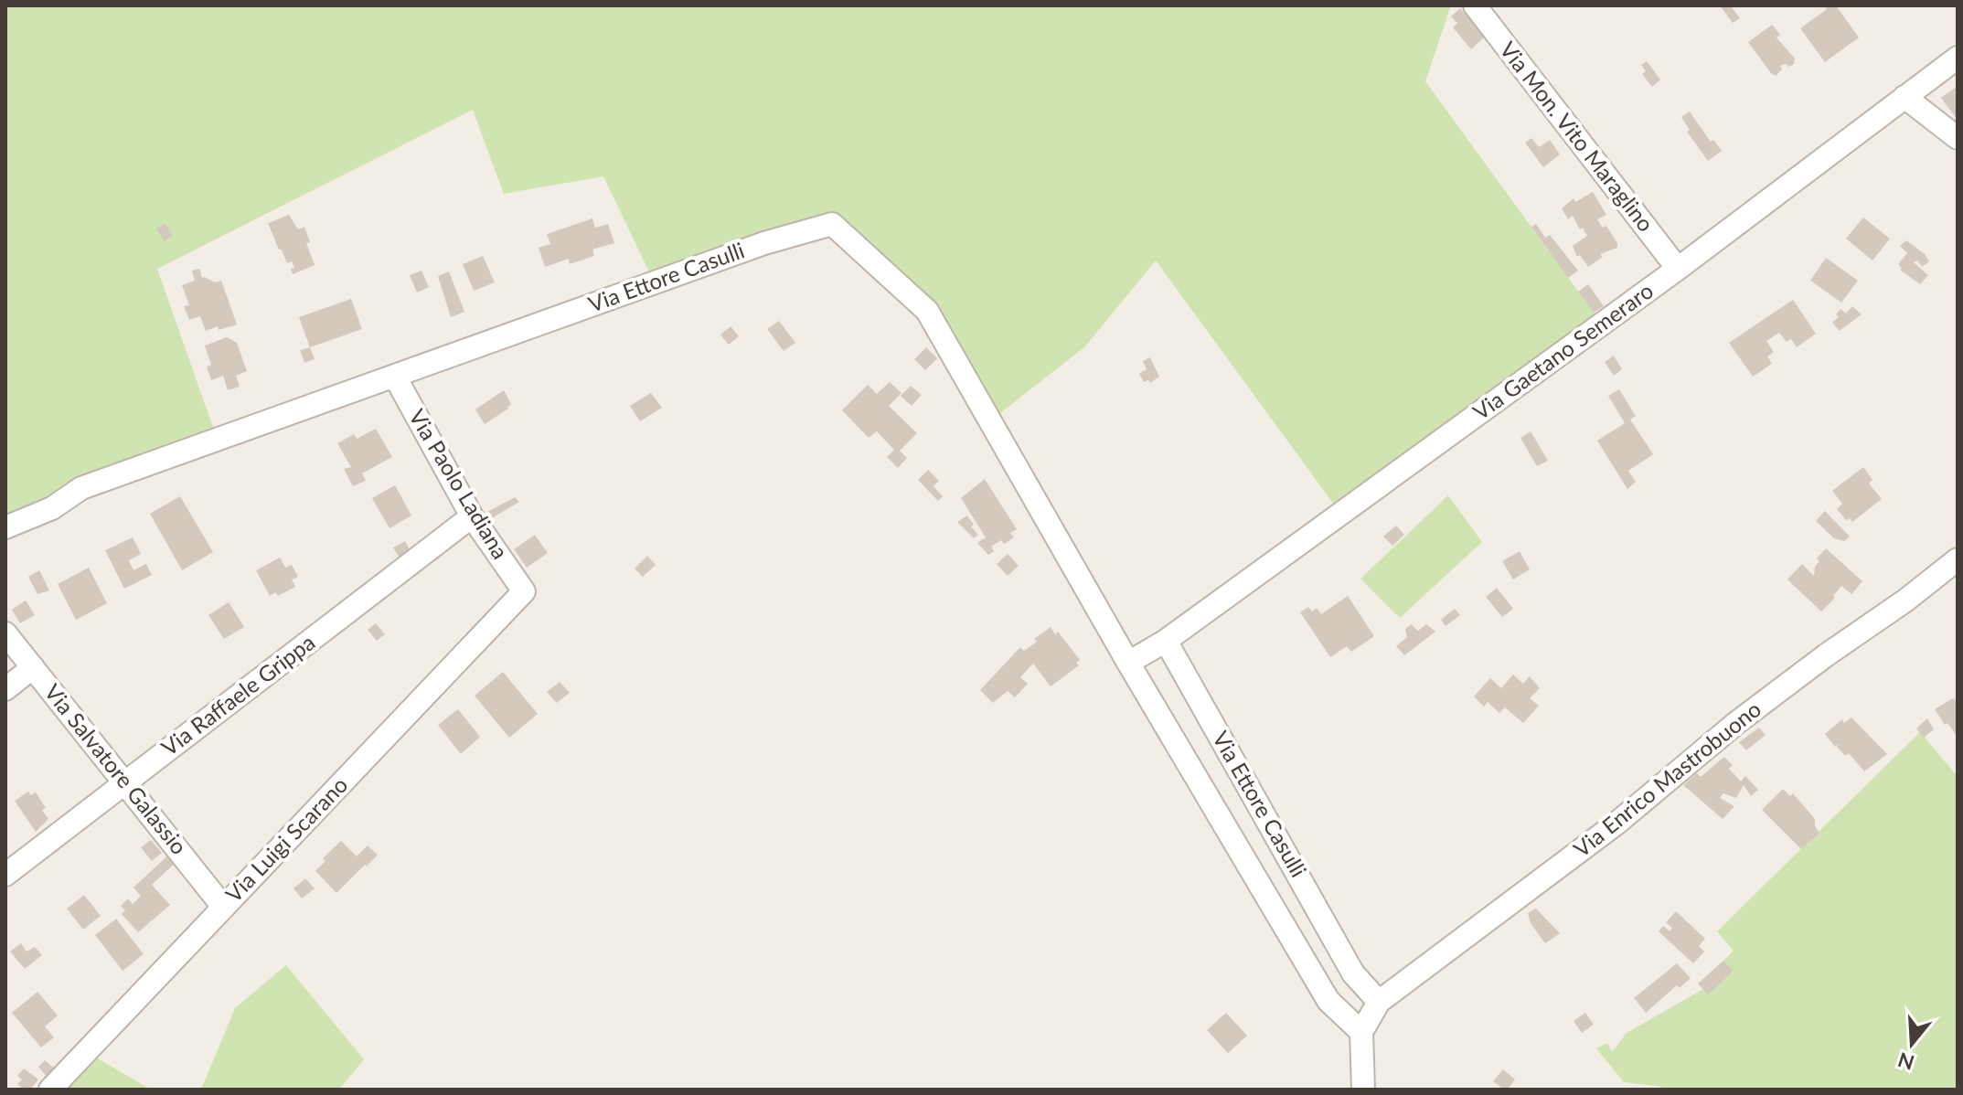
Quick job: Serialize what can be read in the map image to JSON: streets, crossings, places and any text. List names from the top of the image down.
{
  "streets": {
    "street": [
      "Via Mon. Vito Maraglino",
      "Via Ettore Casulli",
      "Via Gaetano Semeraro",
      "Via Paolo Ladiana",
      "Via Raffaele Grippa",
      "Via Salvatore Galassio",
      "Via Enrico Mastrobuono",
      "Via Luigi Scarano"
    ]
  },
  "crossings": [
    ["Via Mon. Vito Maraglino", "Via Gaetano Semeraro"],
    ["Via Ettore Casulli", "Via Gaetano Semeraro"],
    ["Via Ettore Casulli", "Via Paolo Ladiana"],
    ["Via Ettore Casulli", "Via Enrico Mastrobuono"],
    ["Via Paolo Ladiana", "Via Raffaele Grippa"],
    ["Via Paolo Ladiana", "Via Luigi Scarano"],
    ["Via Raffaele Grippa", "Via Salvatore Galassio"],
    ["Via Salvatore Galassio", "Via Luigi Scarano"]
  ],
  "north": "bottom"
}
